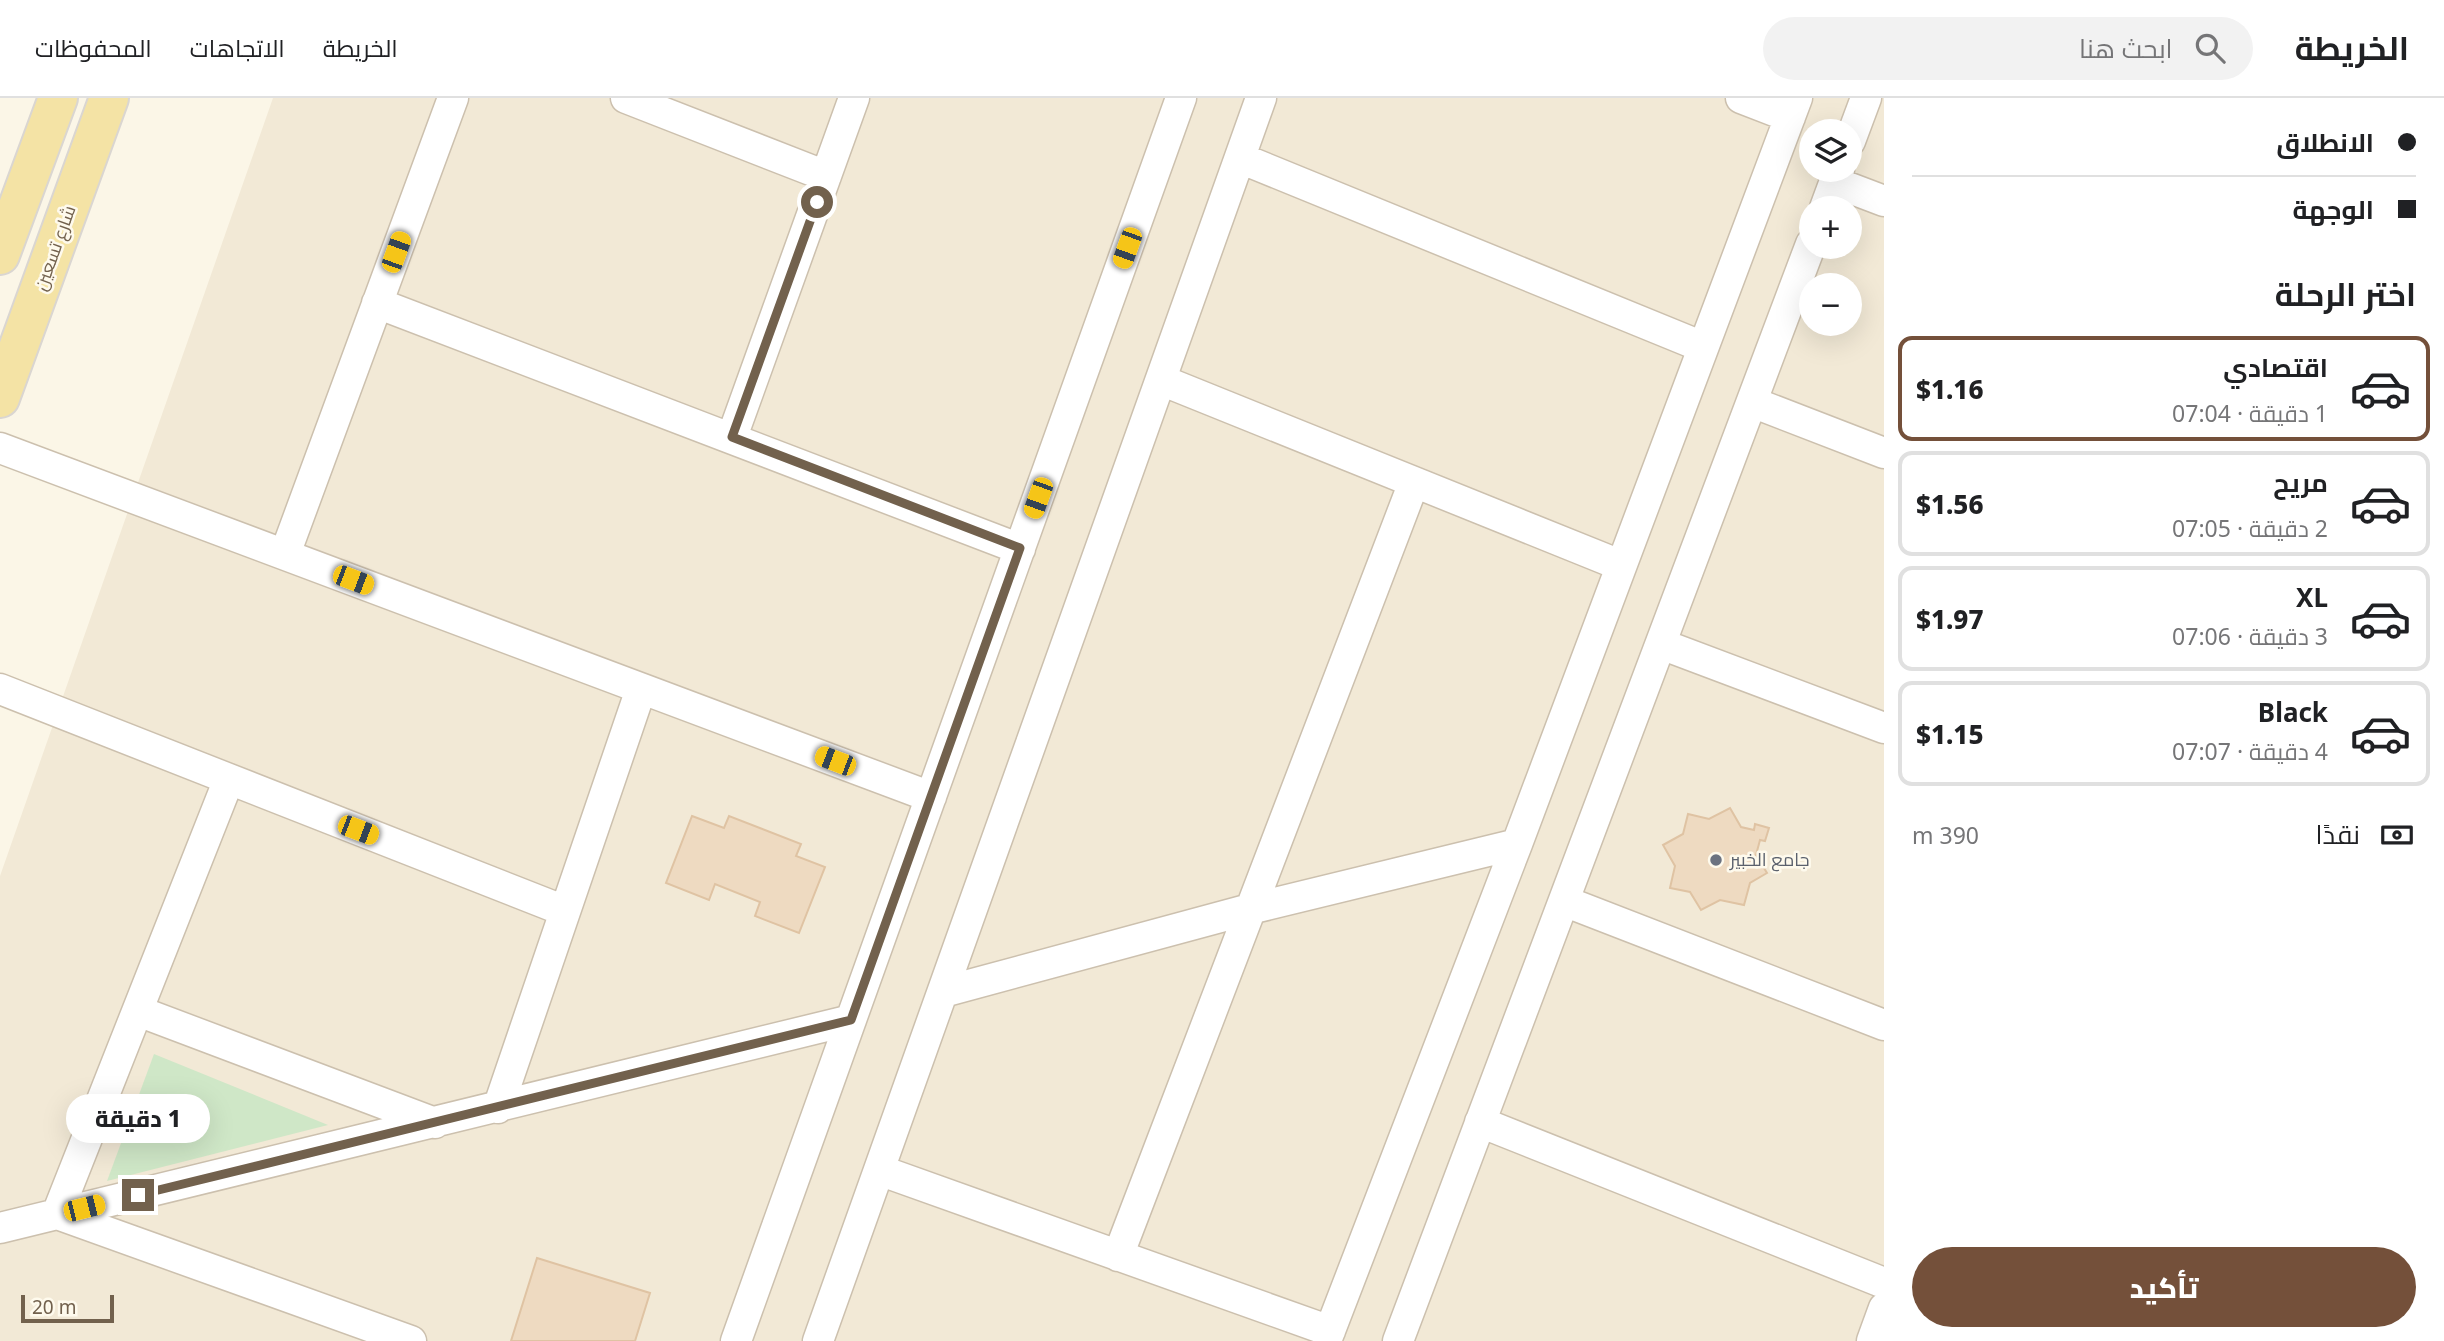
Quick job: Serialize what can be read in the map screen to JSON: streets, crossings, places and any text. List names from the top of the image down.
{
  "streets": {
    "main road": ["شارع تسعين"]
  },
  "places": ["جامع الخبير"],
  "scale_bar": "20 m",
  "page": {
    "header": "الخريطة",
    "search": "ابحث هنا",
    "nav": ["الخريطة", "الاتجاهات", "المحفوظات"],
    "banner": ["الانطلاق", "الوجهة"],
    "map_buttons": ["+", "−"],
    "heading": "اختر الرحلة",
    "list": [
      {
        "name": "اقتصادي",
        "note": "1 دقيقة · 07:04",
        "value": "$1.16"
      },
      {
        "name": "مريح",
        "note": "2 دقيقة · 07:05",
        "value": "$1.56"
      },
      {
        "name": "XL",
        "note": "3 دقيقة · 07:06",
        "value": "$1.97"
      },
      {
        "name": "Black",
        "note": "4 دقيقة · 07:07",
        "value": "$1.15"
      }
    ],
    "pay": ["نقدًا", "390 m"],
    "bubble": "1 دقيقة",
    "buttons": "تأكيد",
    "scale": "20 m"
  }
}
